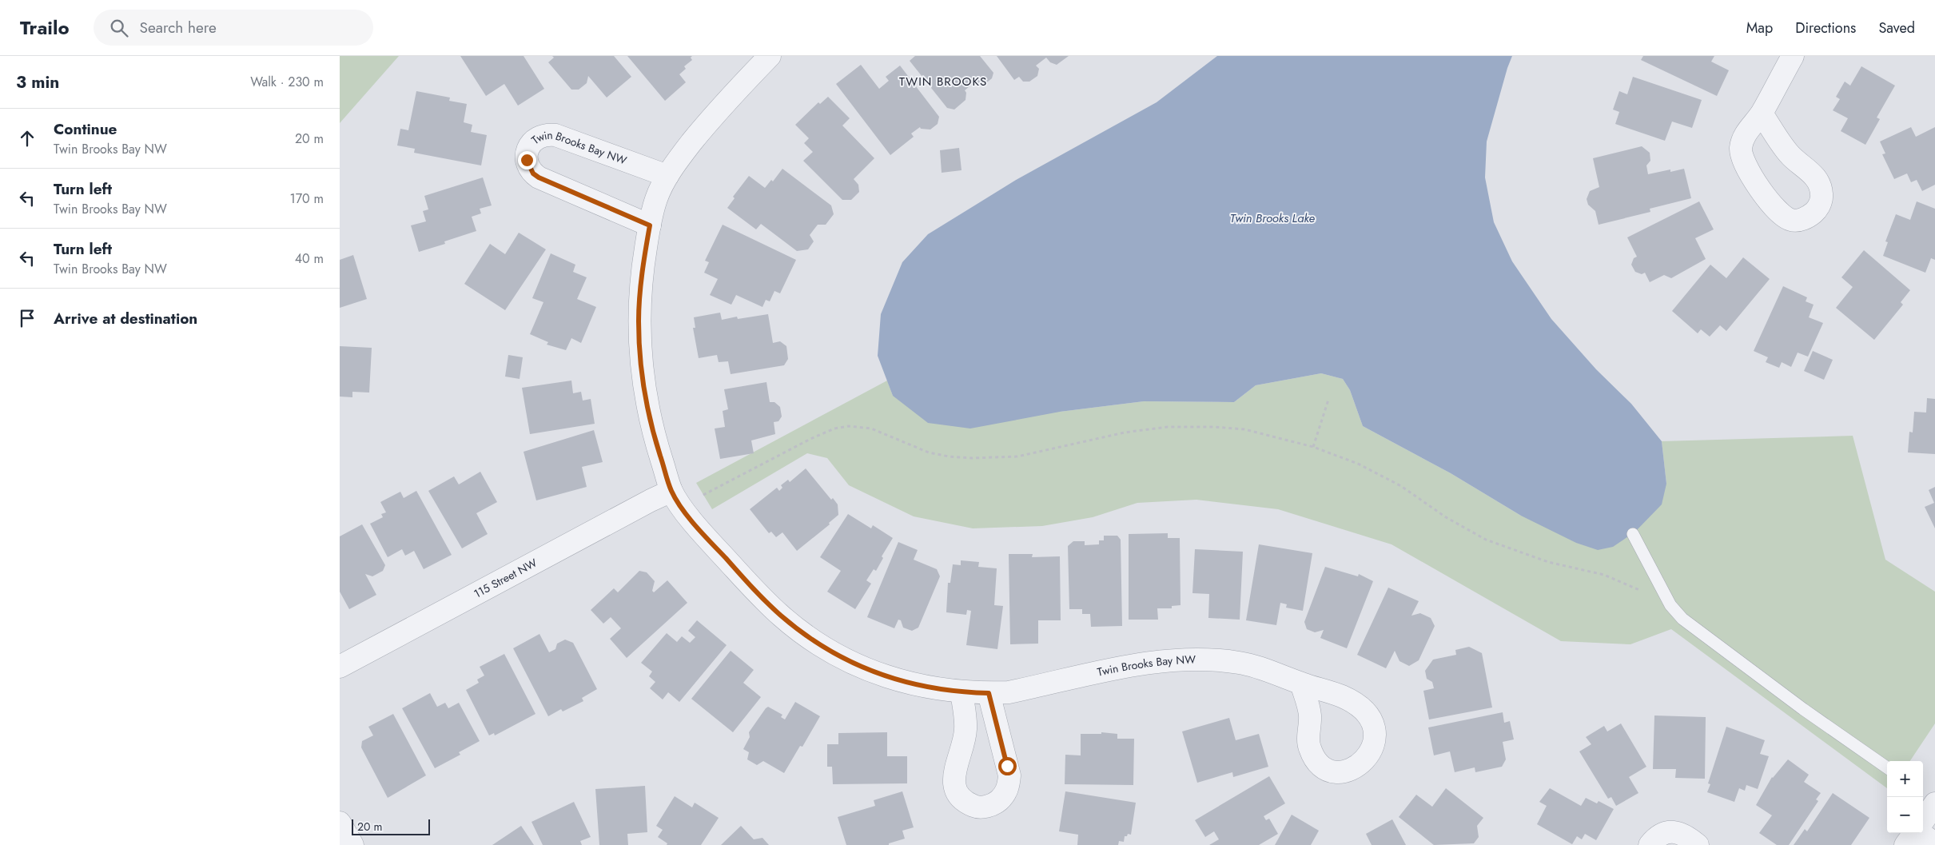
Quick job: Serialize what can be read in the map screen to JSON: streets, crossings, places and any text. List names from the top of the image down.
{
  "streets": {
    "street": ["Twin Brooks Bay NW", "115 Street NW"]
  },
  "crossings": [
    ["Twin Brooks Bay NW", "115 Street NW"]
  ],
  "districts": ["TWIN BROOKS"],
  "water": ["Twin Brooks Lake"],
  "scale_bar": "20 m",
  "page": {
    "header": "Trailo",
    "search": "Search here",
    "nav": ["Map", "Directions", "Saved"],
    "heading": ["3 min", "Walk · 230 m"],
    "list": [
      ["Continue", "Twin Brooks Bay NW", "20 m"],
      ["Turn left", "Twin Brooks Bay NW", "170 m"],
      ["Turn left", "Twin Brooks Bay NW", "40 m"],
      "Arrive at destination"
    ],
    "map_buttons": ["+", "−"],
    "scale": "20 m"
  }
}
